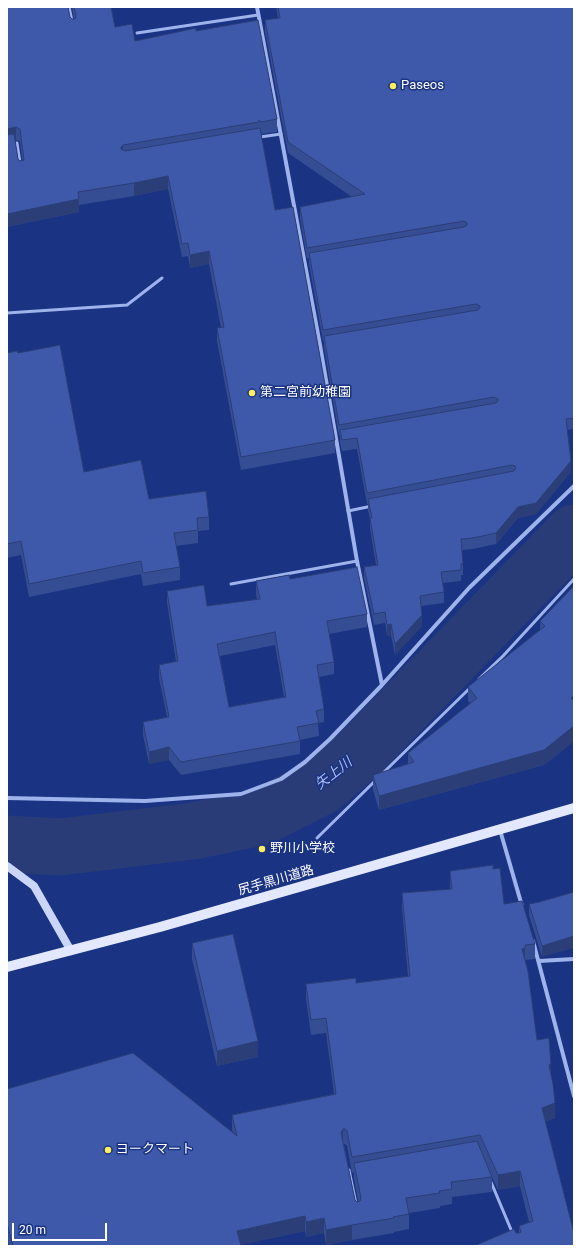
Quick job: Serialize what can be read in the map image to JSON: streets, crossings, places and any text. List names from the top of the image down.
{
  "streets": {
    "main road": ["尻手黒川道路"]
  },
  "water": ["矢上川"],
  "places": [
    "Paseos",
    "第二宮前幼稚園",
    "野川小学校",
    "ヨークマート"
  ],
  "scale_bar": "20 m"
}
